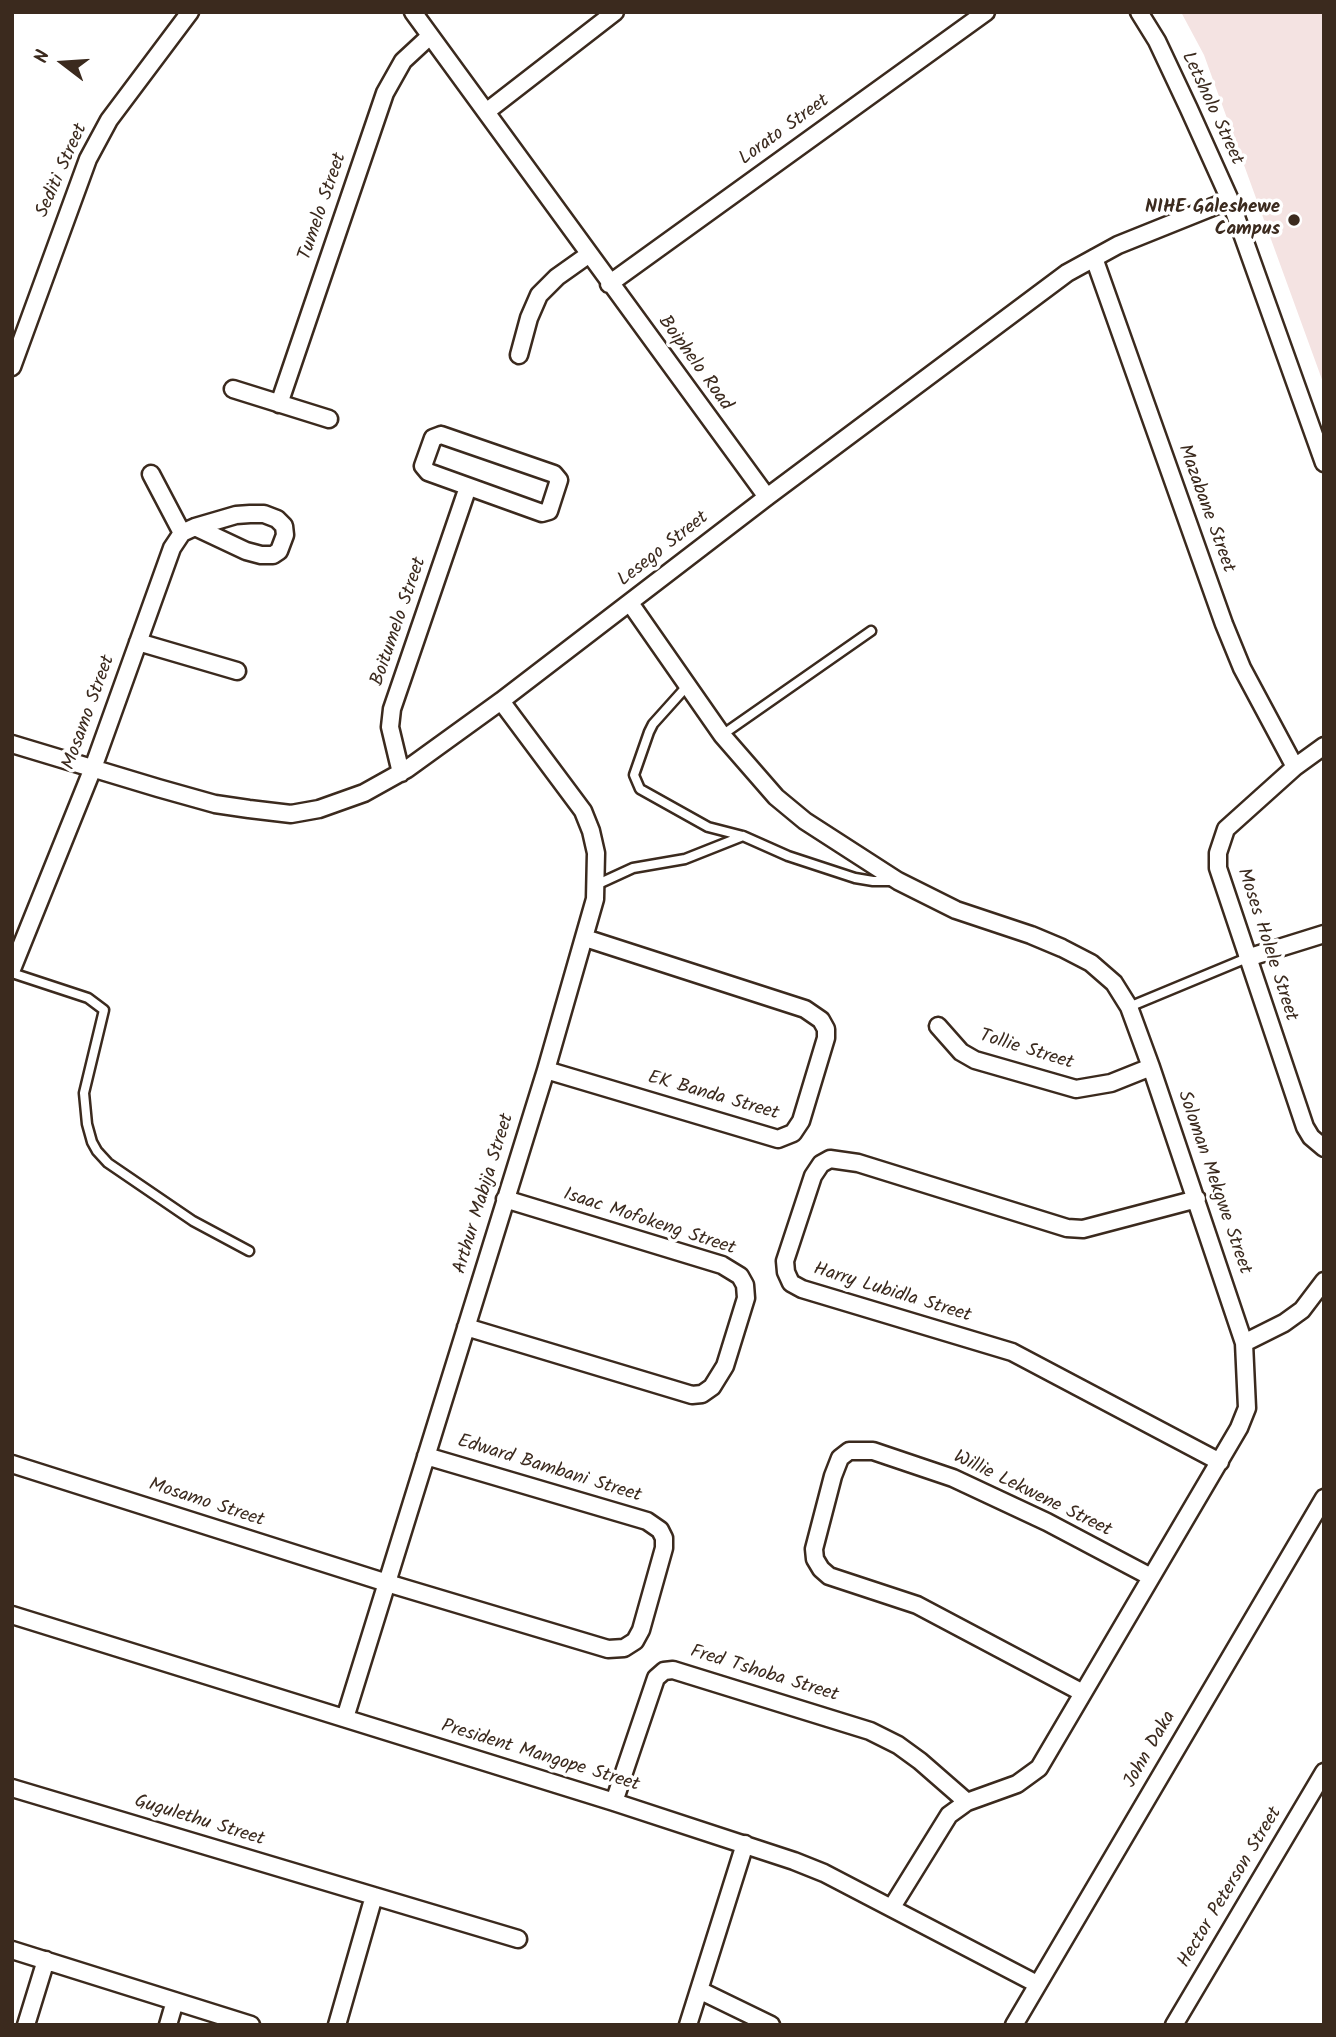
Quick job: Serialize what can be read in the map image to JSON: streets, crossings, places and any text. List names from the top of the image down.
{
  "streets": {
    "street": [
      "Letsholo Street",
      "Lorato Street",
      "Sediti Street",
      "Tumelo Street",
      "Boiphelo Road",
      "Mazabane Street",
      "Lesego Street",
      "Boitumelo Street",
      "Mosamo Street",
      "Moses Holele Street",
      "Tollie Street",
      "EK Banda Street",
      "Soloman Mekgwe Street",
      "Arthur Mabija Street",
      "Isaac Mofokeng Street",
      "Harry Lubidla Street",
      "Edward Bambani Street",
      "Willie Lekwene Street",
      "Fred Tshoba Street",
      "John Daka",
      "President Mangope Street",
      "Gugulethu Street",
      "Hector Peterson Street"
    ]
  },
  "crossings": [
    ["Letsholo Street", "Lesego Street"],
    ["Lorato Street", "Boiphelo Road"],
    ["Tumelo Street", "Boiphelo Road"],
    ["Boiphelo Road", "Lesego Street"],
    ["Mazabane Street", "Lesego Street"],
    ["Mazabane Street", "Moses Holele Street"],
    ["Lesego Street", "Boitumelo Street"],
    ["Lesego Street", "Mosamo Street"],
    ["Lesego Street", "Soloman Mekgwe Street"],
    ["Lesego Street", "Arthur Mabija Street"],
    ["Mosamo Street", "Arthur Mabija Street"],
    ["Mosamo Street", "Edward Bambani Street"],
    ["Tollie Street", "Soloman Mekgwe Street"],
    ["EK Banda Street", "Arthur Mabija Street"],
    ["Soloman Mekgwe Street", "Harry Lubidla Street"],
    ["Soloman Mekgwe Street", "Willie Lekwene Street"],
    ["Soloman Mekgwe Street", "Fred Tshoba Street"],
    ["Soloman Mekgwe Street", "President Mangope Street"],
    ["Arthur Mabija Street", "Isaac Mofokeng Street"],
    ["Arthur Mabija Street", "Edward Bambani Street"],
    ["Arthur Mabija Street", "President Mangope Street"],
    ["Fred Tshoba Street", "President Mangope Street"],
    ["John Daka", "President Mangope Street"]
  ],
  "places": ["NIHE Galeshewe Campus"],
  "north": "left"
}
